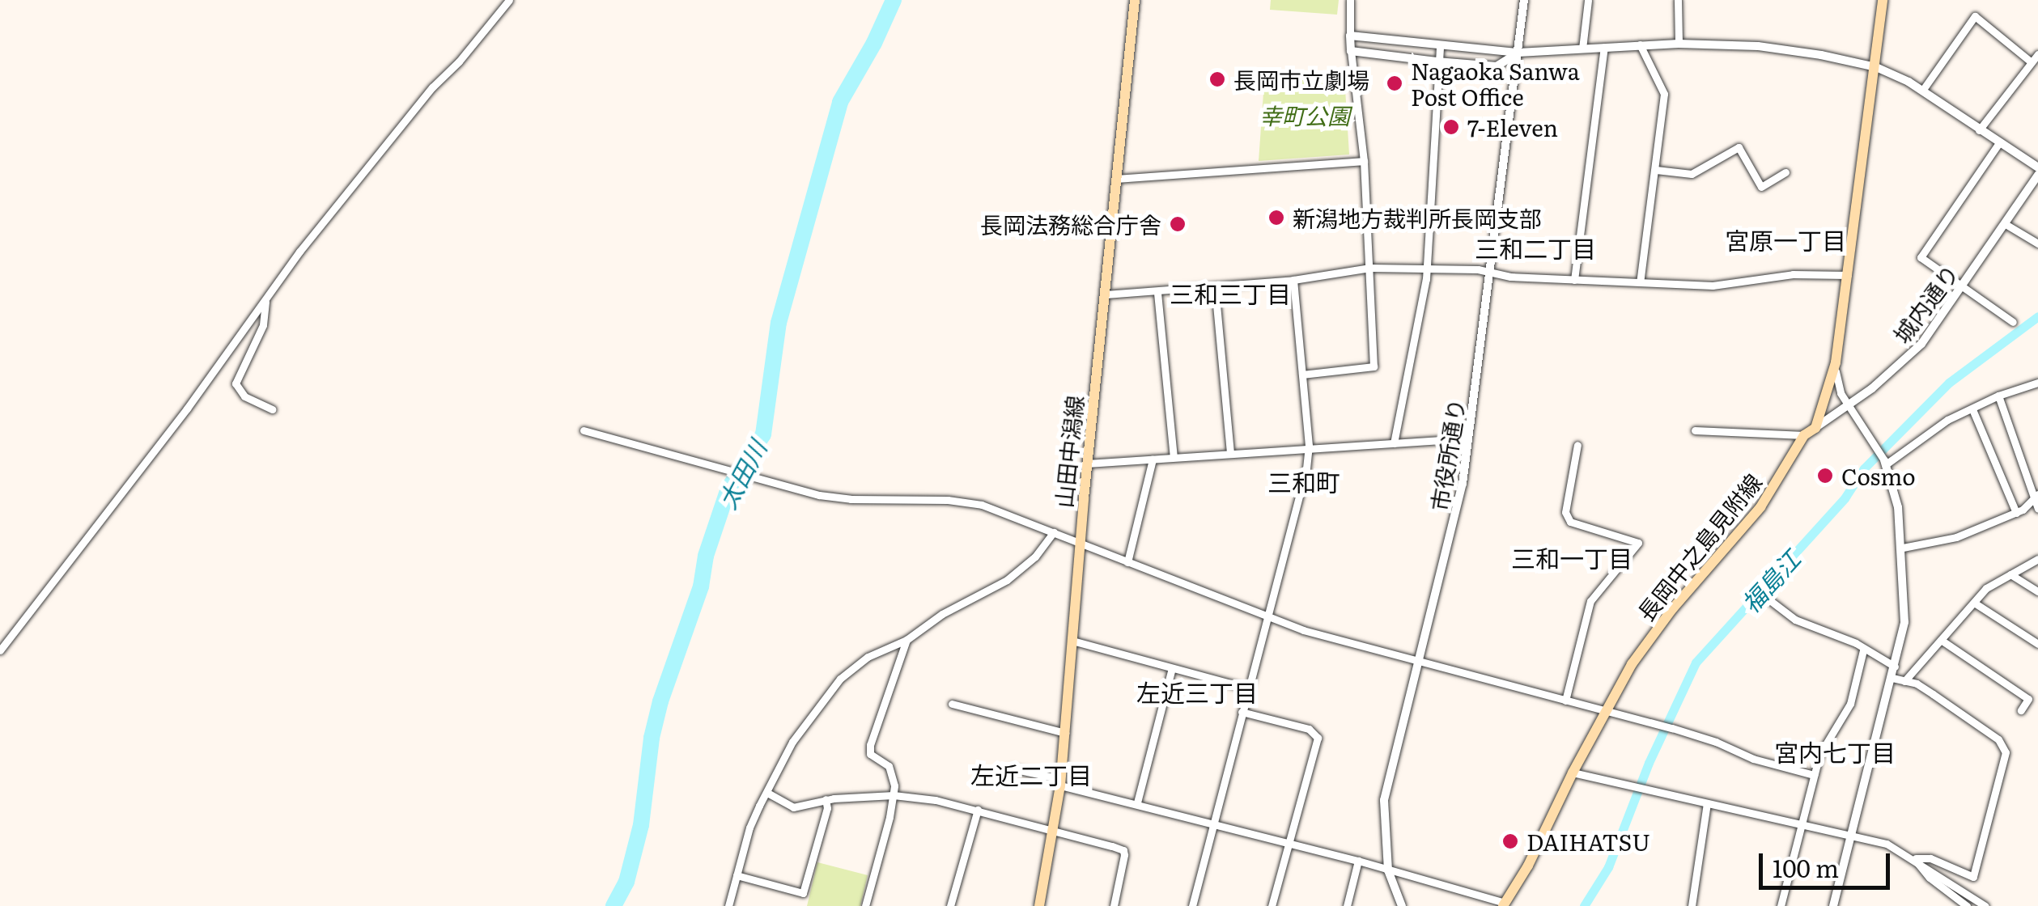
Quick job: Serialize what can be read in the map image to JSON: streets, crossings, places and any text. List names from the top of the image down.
{
  "streets": {
    "main road": ["山田中潟線", "長岡中之島見附線"],
    "street": ["城内通り", "市役所通り"]
  },
  "crossings": [
    ["城内通り", "長岡中之島見附線"]
  ],
  "districts": [
    "宮原一丁目",
    "三和二丁目",
    "三和三丁目",
    "三和町",
    "三和一丁目",
    "左近三丁目",
    "宮内七丁目",
    "左近二丁目"
  ],
  "water": ["太田川", "福島江"],
  "parks": ["幸町公園"],
  "places": [
    "長岡市立劇場",
    "Nagaoka Sanwa Post Office",
    "7-Eleven",
    "新潟地方裁判所長岡支部",
    "長岡法務総合庁舎",
    "Cosmo",
    "DAIHATSU"
  ],
  "scale_bar": "100 m"
}
